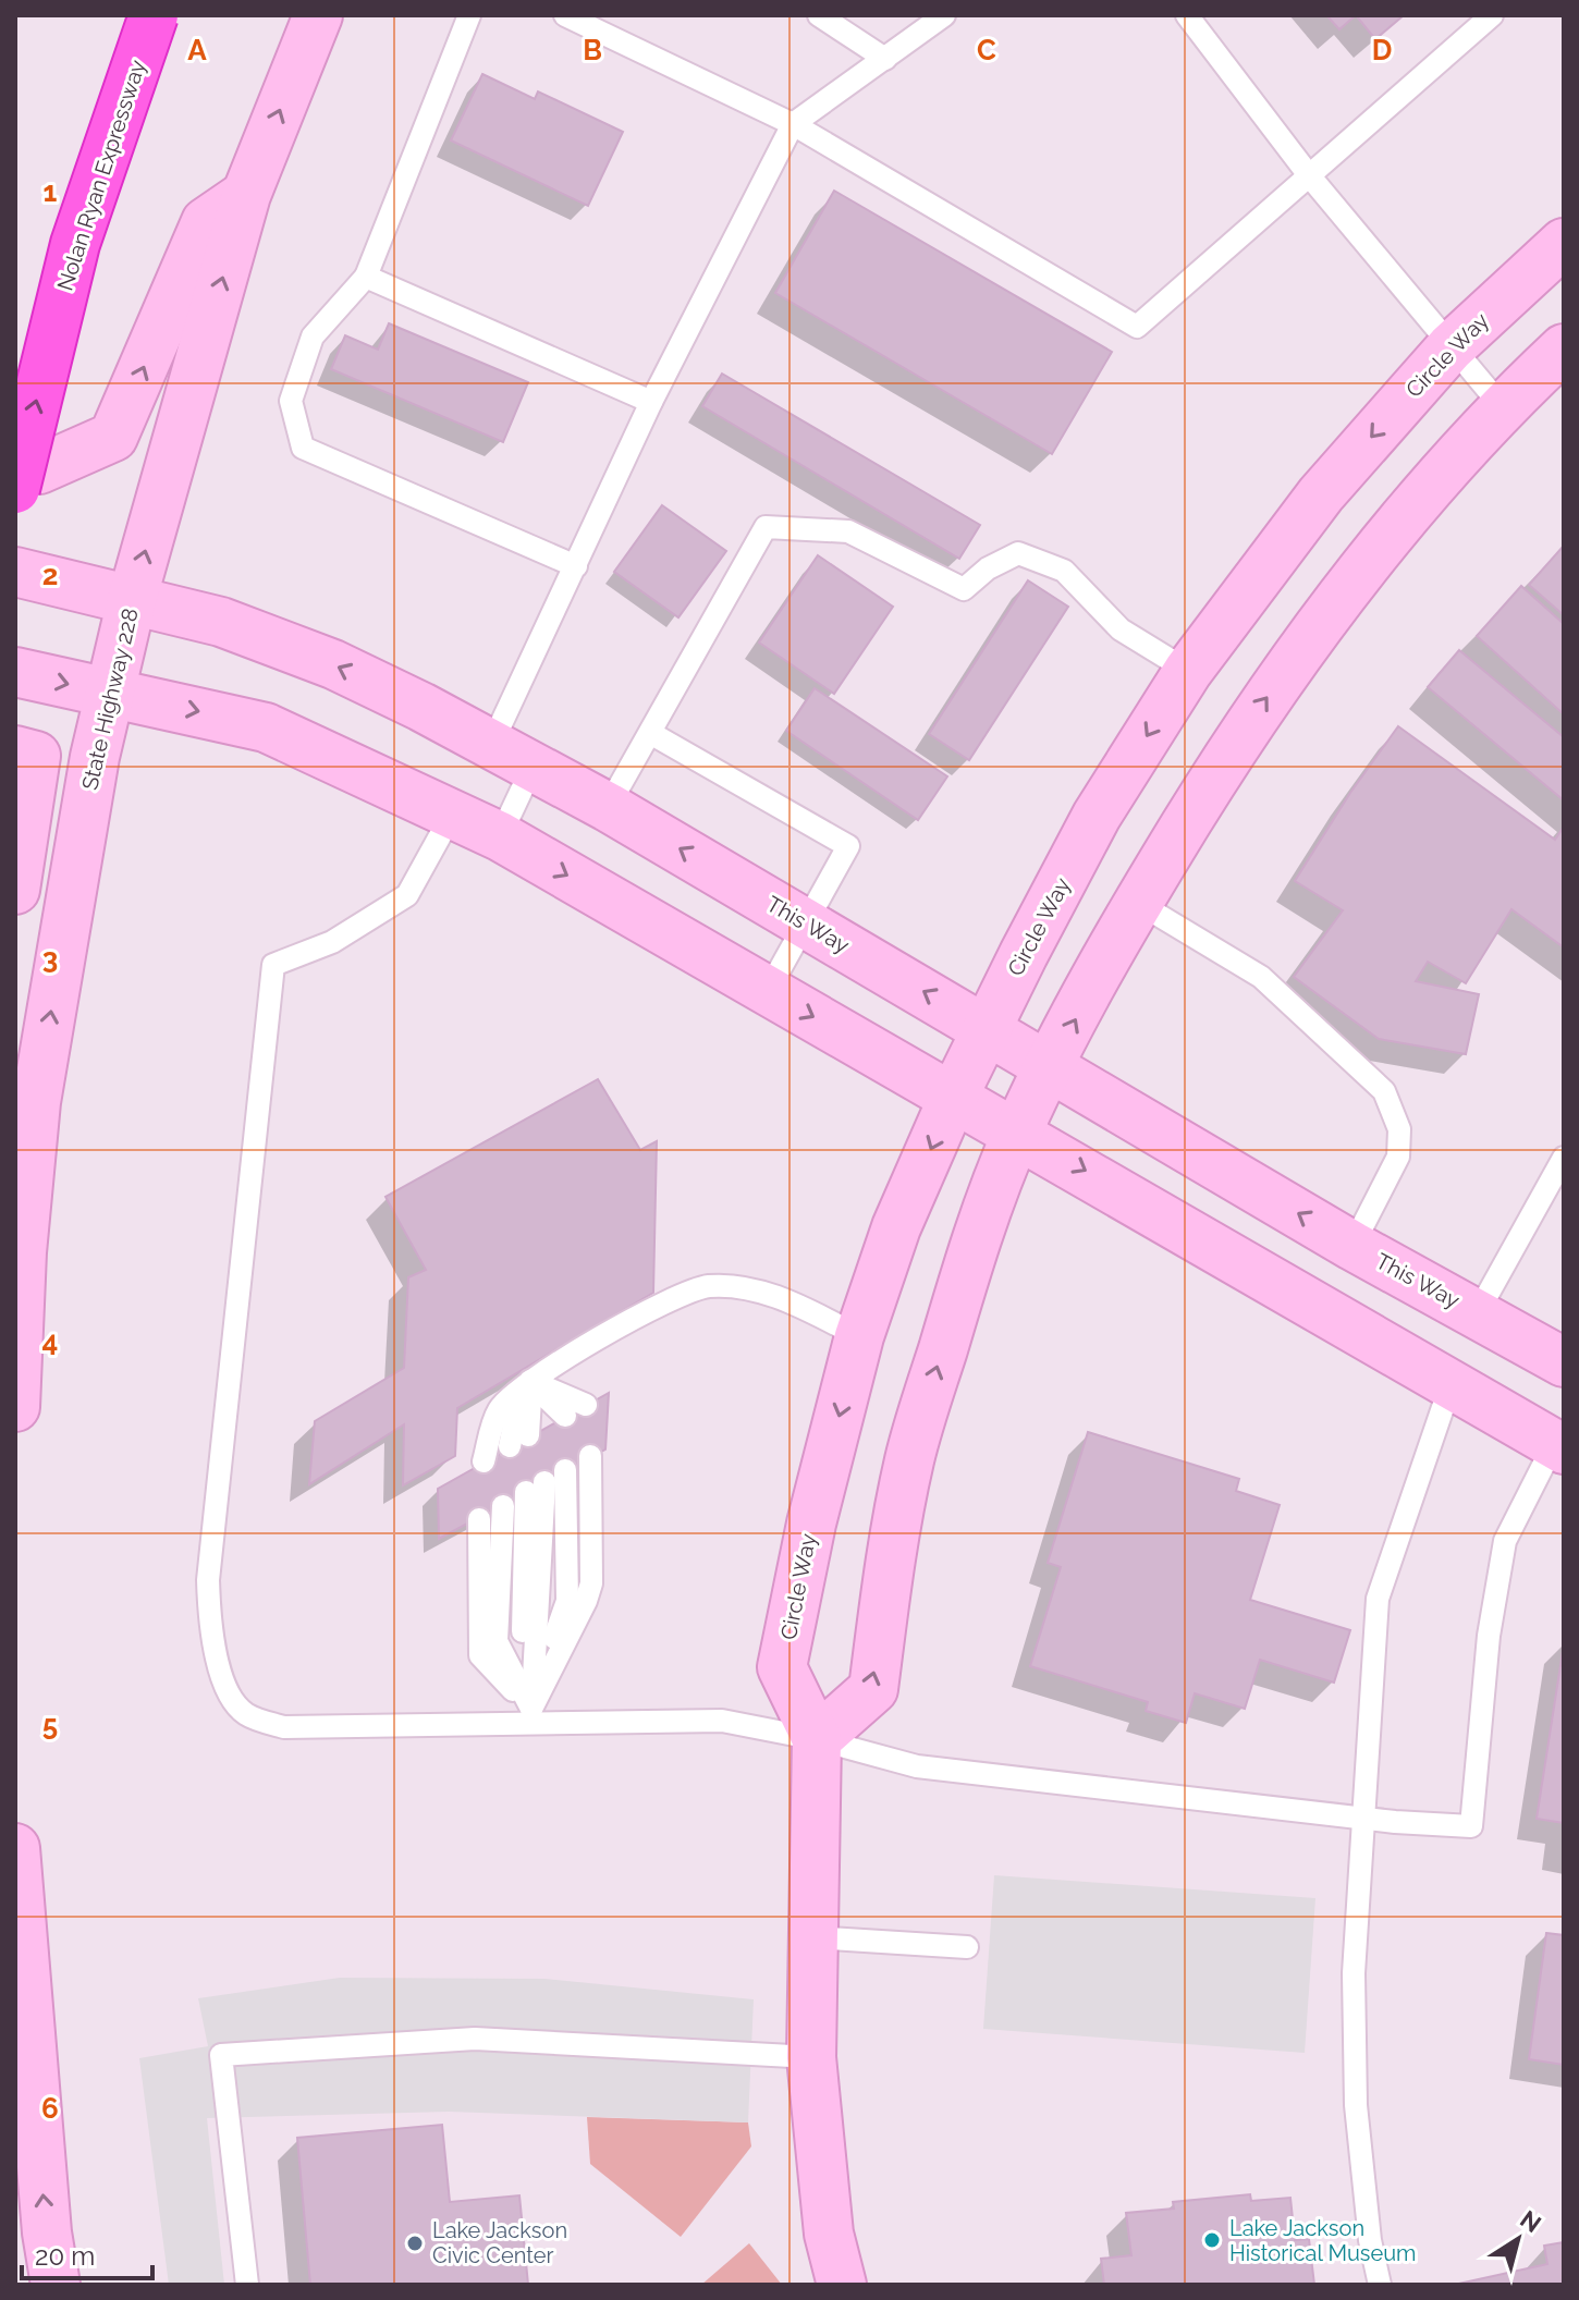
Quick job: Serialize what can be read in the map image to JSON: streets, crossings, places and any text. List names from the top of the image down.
{
  "streets": {
    "highway": ["Nolan Ryan Expressway"],
    "street": ["Circle Way", "State Highway 228", "This Way"]
  },
  "crossings": [
    ["Circle Way", "This Way"],
    ["State Highway 228", "This Way"]
  ],
  "one_way": ["Nolan Ryan Expressway", "State Highway 228"],
  "places": ["Lake Jackson Historical Museum", "Lake Jackson Civic Center"],
  "scale_bar": "20 m",
  "north": "top right",
  "grid": {
    "columns": [
      "A",
      "B",
      "C",
      "D"
    ],
    "rows": [
      "1",
      "2",
      "3",
      "4",
      "5",
      "6"
    ]
  }
}
